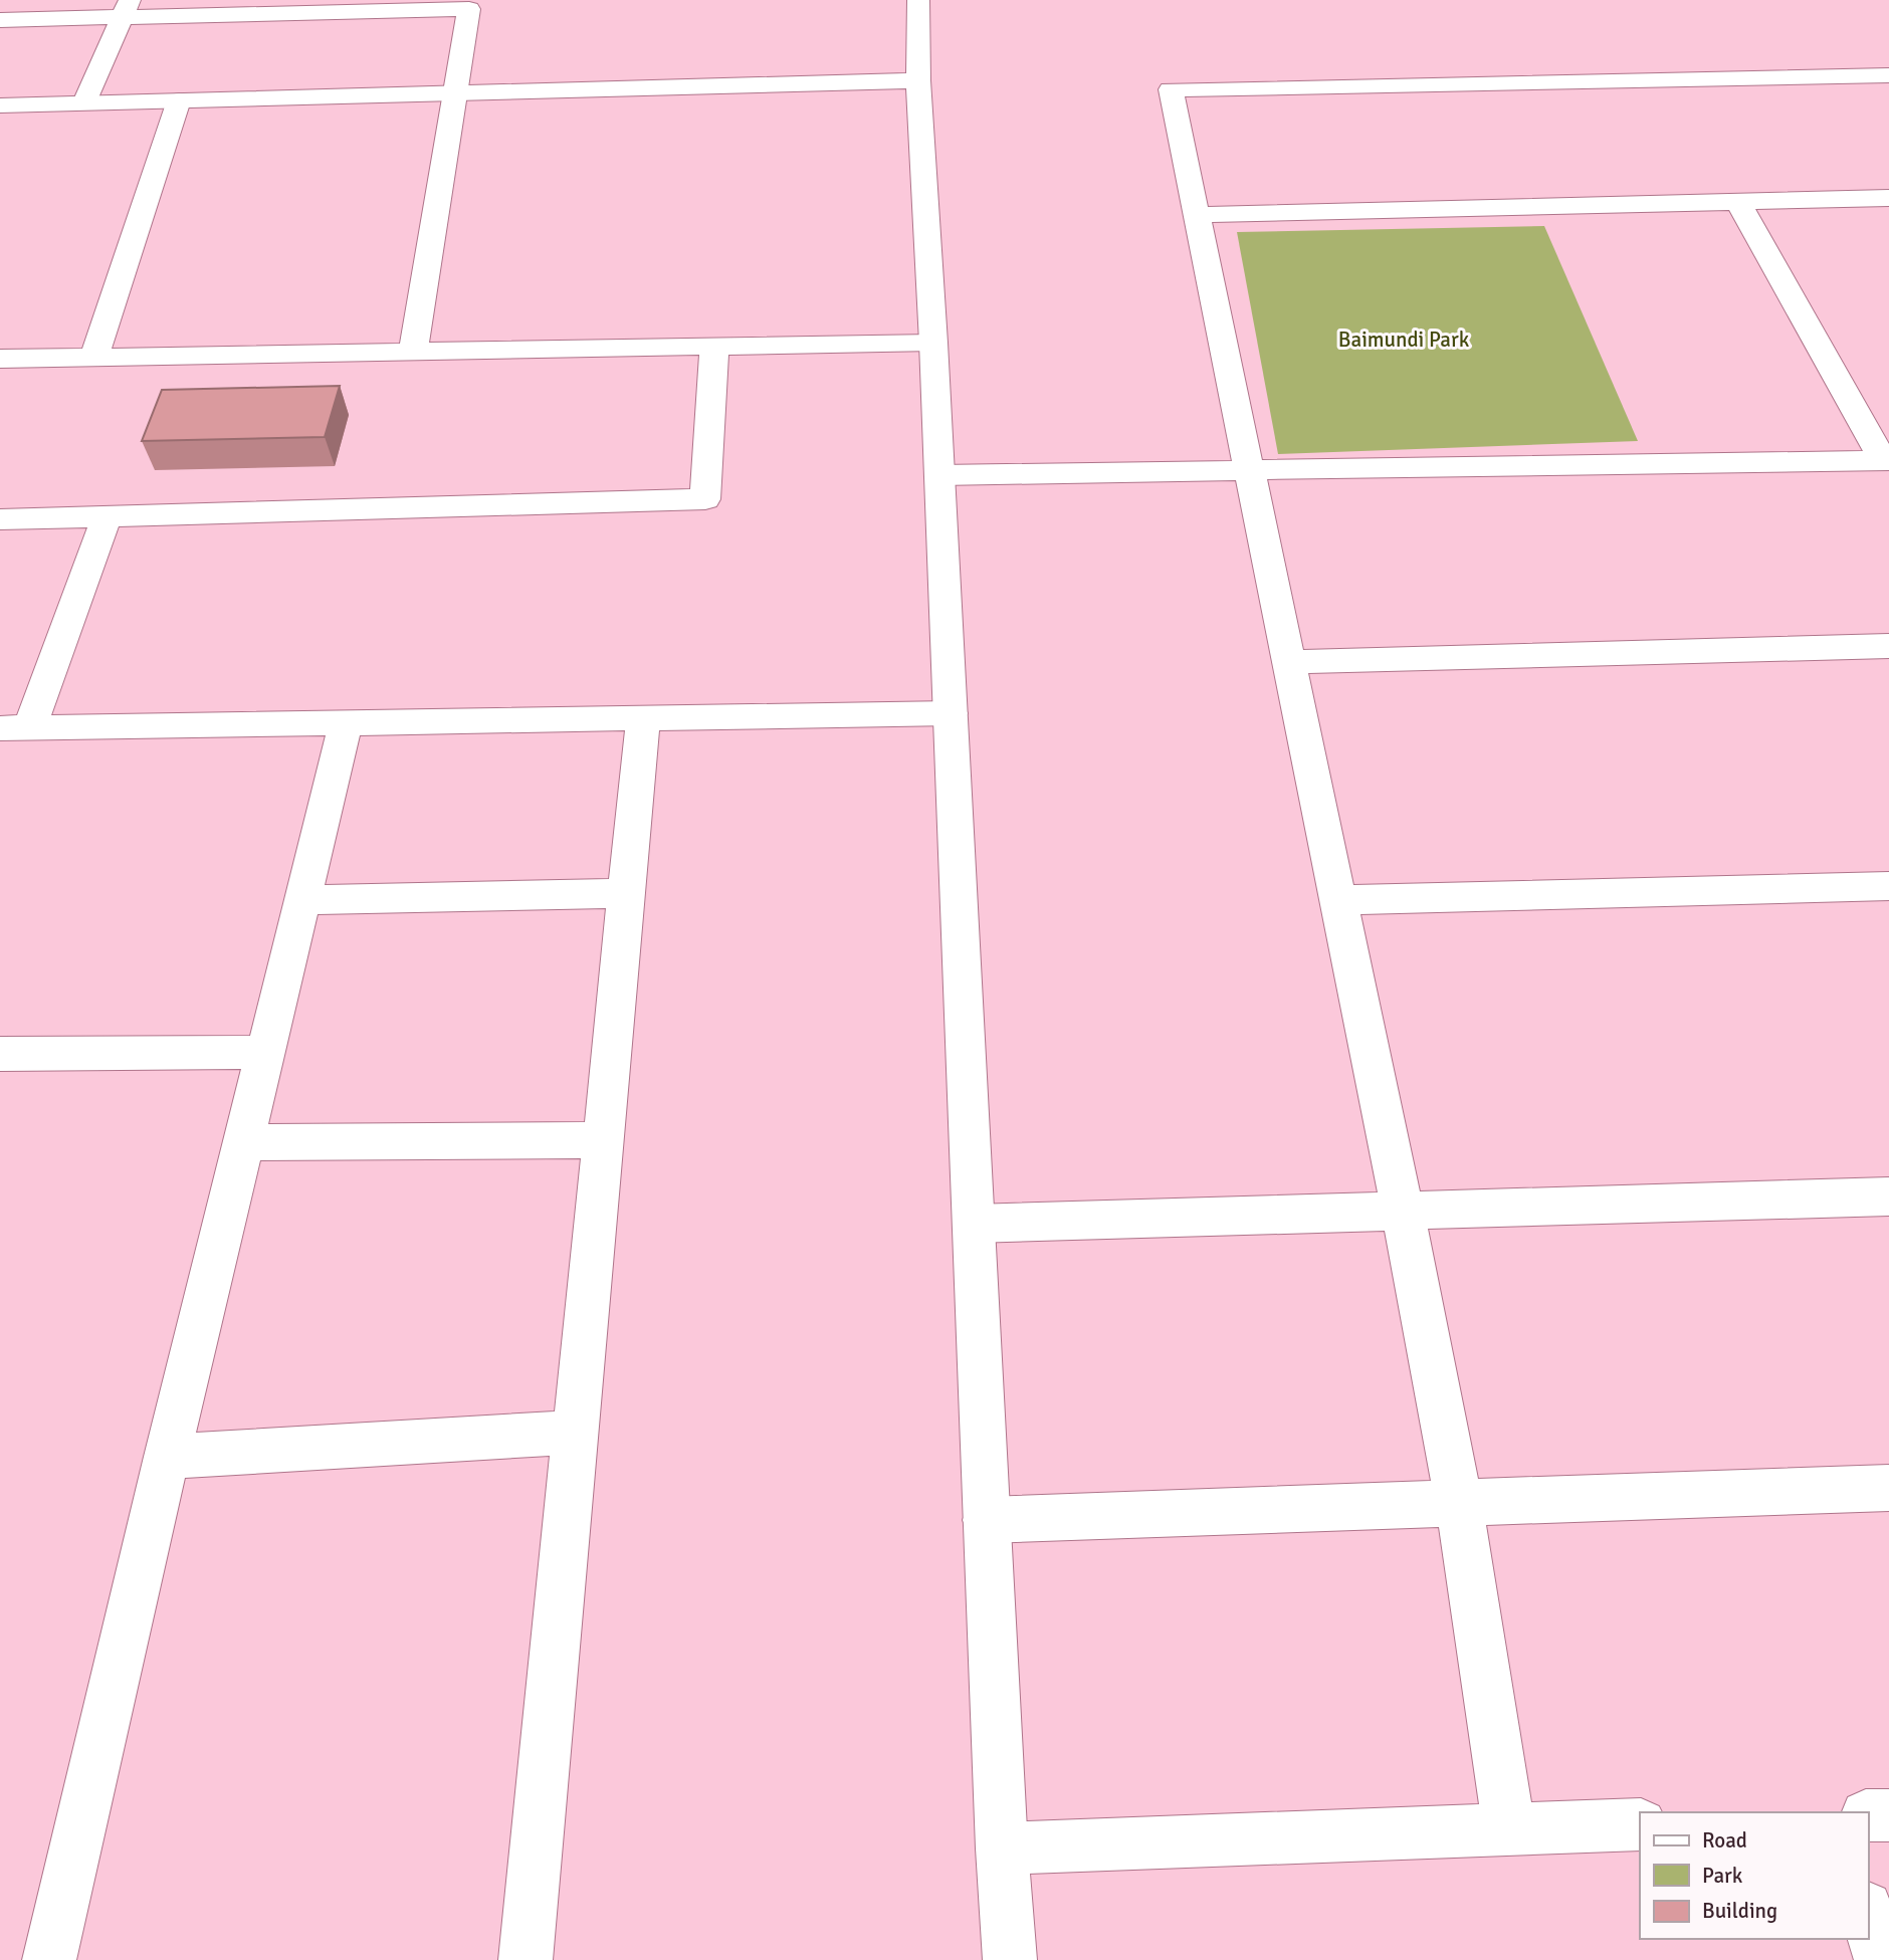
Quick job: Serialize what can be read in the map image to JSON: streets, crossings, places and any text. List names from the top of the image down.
{
  "parks": ["Baimundi Park"],
  "legend": ["Road", "Park", "Building"]
}
